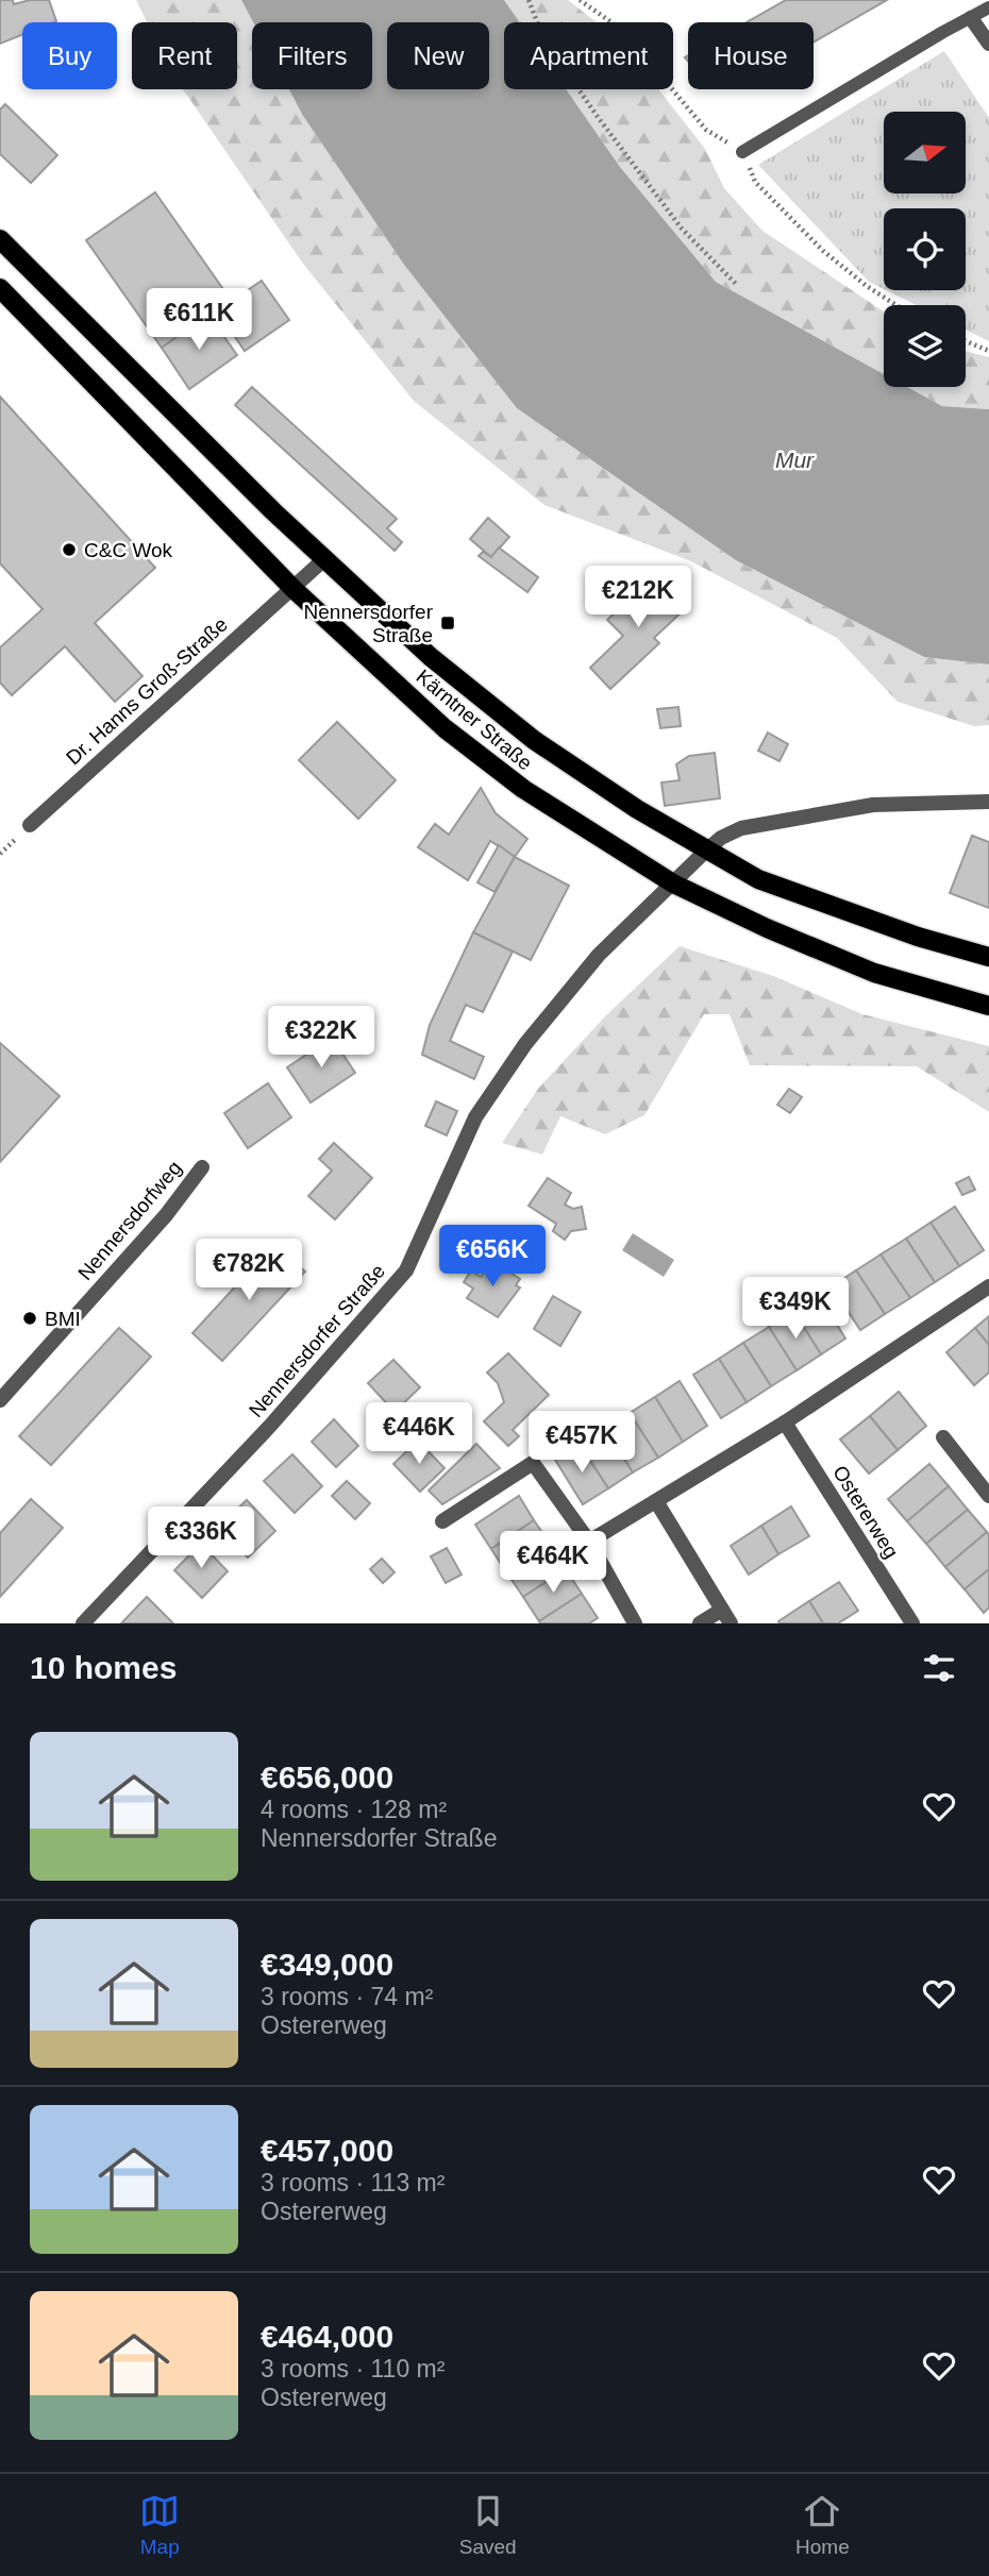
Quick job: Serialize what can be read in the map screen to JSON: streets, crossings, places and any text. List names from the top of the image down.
{
  "streets": {
    "main road": ["Kärntner Straße"],
    "street": [
      "Dr. Hanns Groß-Straße",
      "Nennersdorfweg",
      "Nennersdorfer Straße",
      "Ostererweg"
    ]
  },
  "crossings": [
    ["Dr. Hanns Groß-Straße", "Kärntner Straße"],
    ["Kärntner Straße", "Nennersdorfer Straße"]
  ],
  "water": ["Mur"],
  "places": {
    "other": ["C&C Wok", "BMI"],
    "transit": ["Nennersdorfer Straße"]
  },
  "north": "right",
  "page": {
    "chip": [
      "Buy",
      "Rent",
      "Filters",
      "New",
      "Apartment",
      "House"
    ],
    "price": [
      "€611K",
      "€212K",
      "€322K",
      "€656K",
      "€782K",
      "€349K",
      "€446K",
      "€457K",
      "€336K",
      "€464K"
    ],
    "heading": "10 homes",
    "list": [
      {
        "name": "€656,000",
        "note": "4 rooms · 128 m² · Nennersdorfer Straße"
      },
      {
        "name": "€349,000",
        "note": "3 rooms · 74 m² · Ostererweg"
      },
      {
        "name": "€457,000",
        "note": "3 rooms · 113 m² · Ostererweg"
      },
      {
        "name": "€464,000",
        "note": "3 rooms · 110 m² · Ostererweg"
      }
    ],
    "tabs": ["Map", "Saved", "Home"]
  }
}
